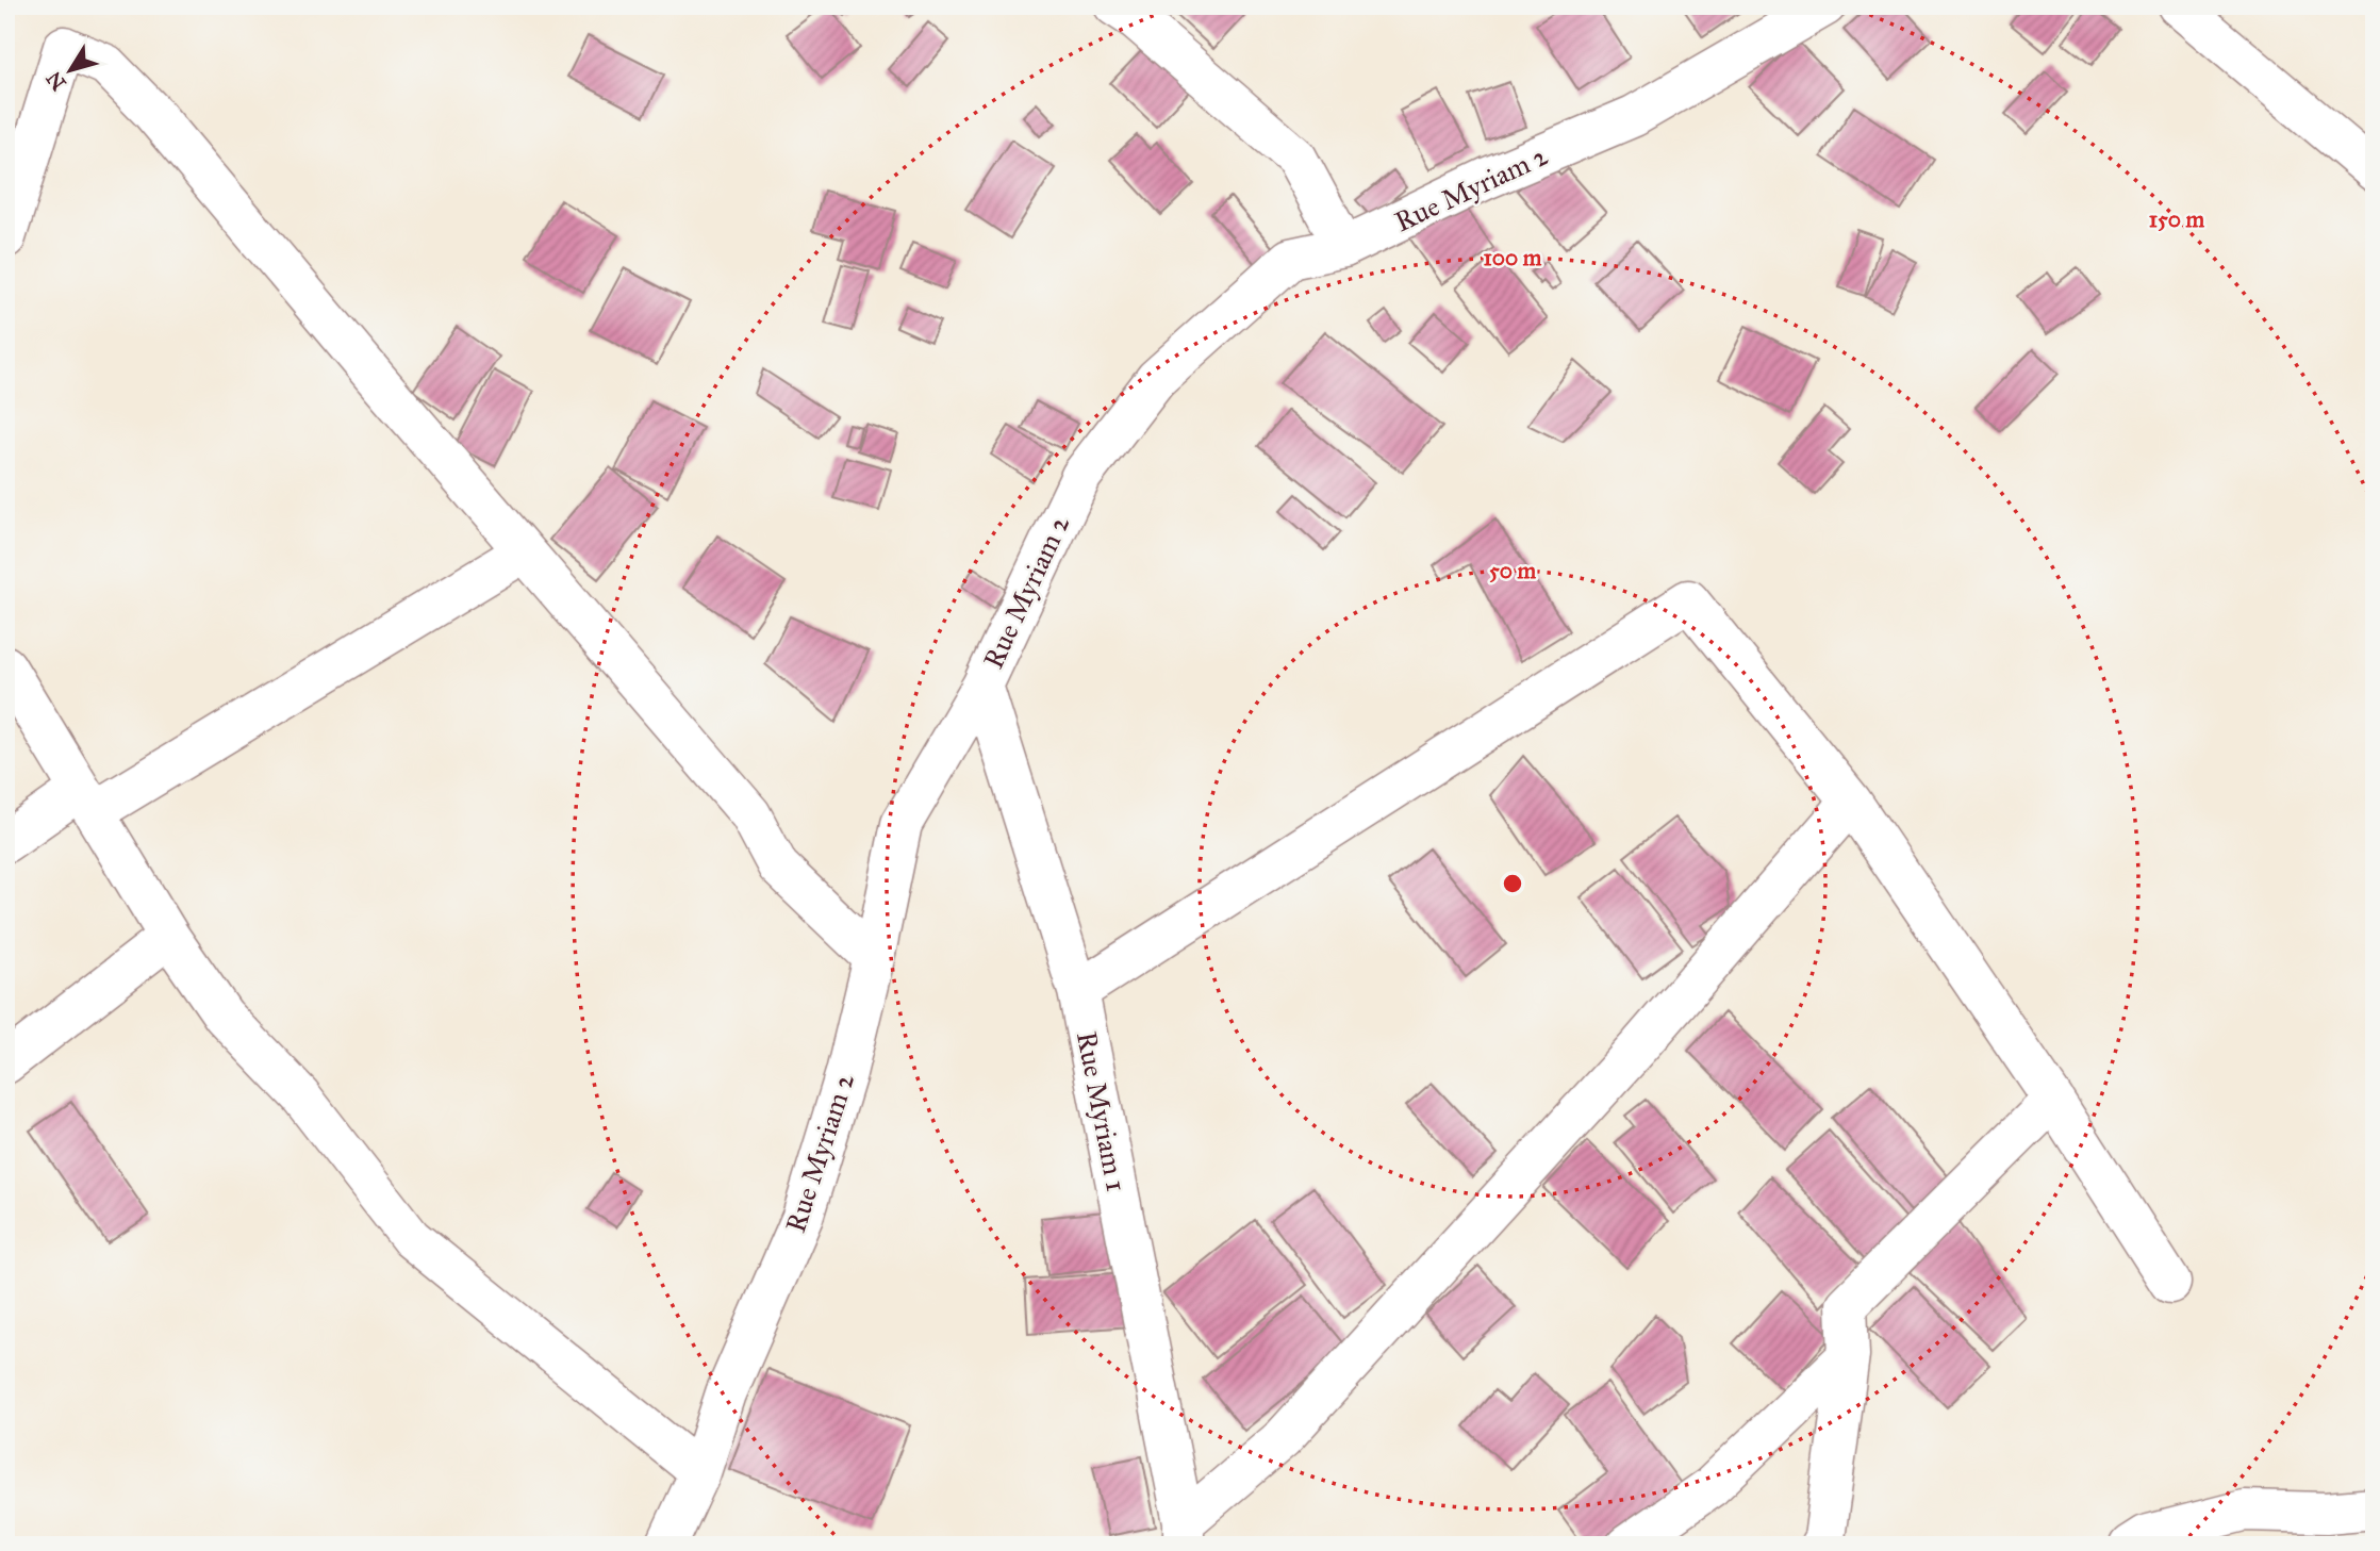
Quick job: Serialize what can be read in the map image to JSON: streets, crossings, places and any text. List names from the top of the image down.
{
  "streets": {
    "street": ["Rue Myriam 2", "Rue Myriam 1"]
  },
  "crossings": [
    ["Rue Myriam 2", "Rue Myriam 1"]
  ],
  "north": "bottom left",
  "rings": ["150 m", "100 m", "50 m"]
}
